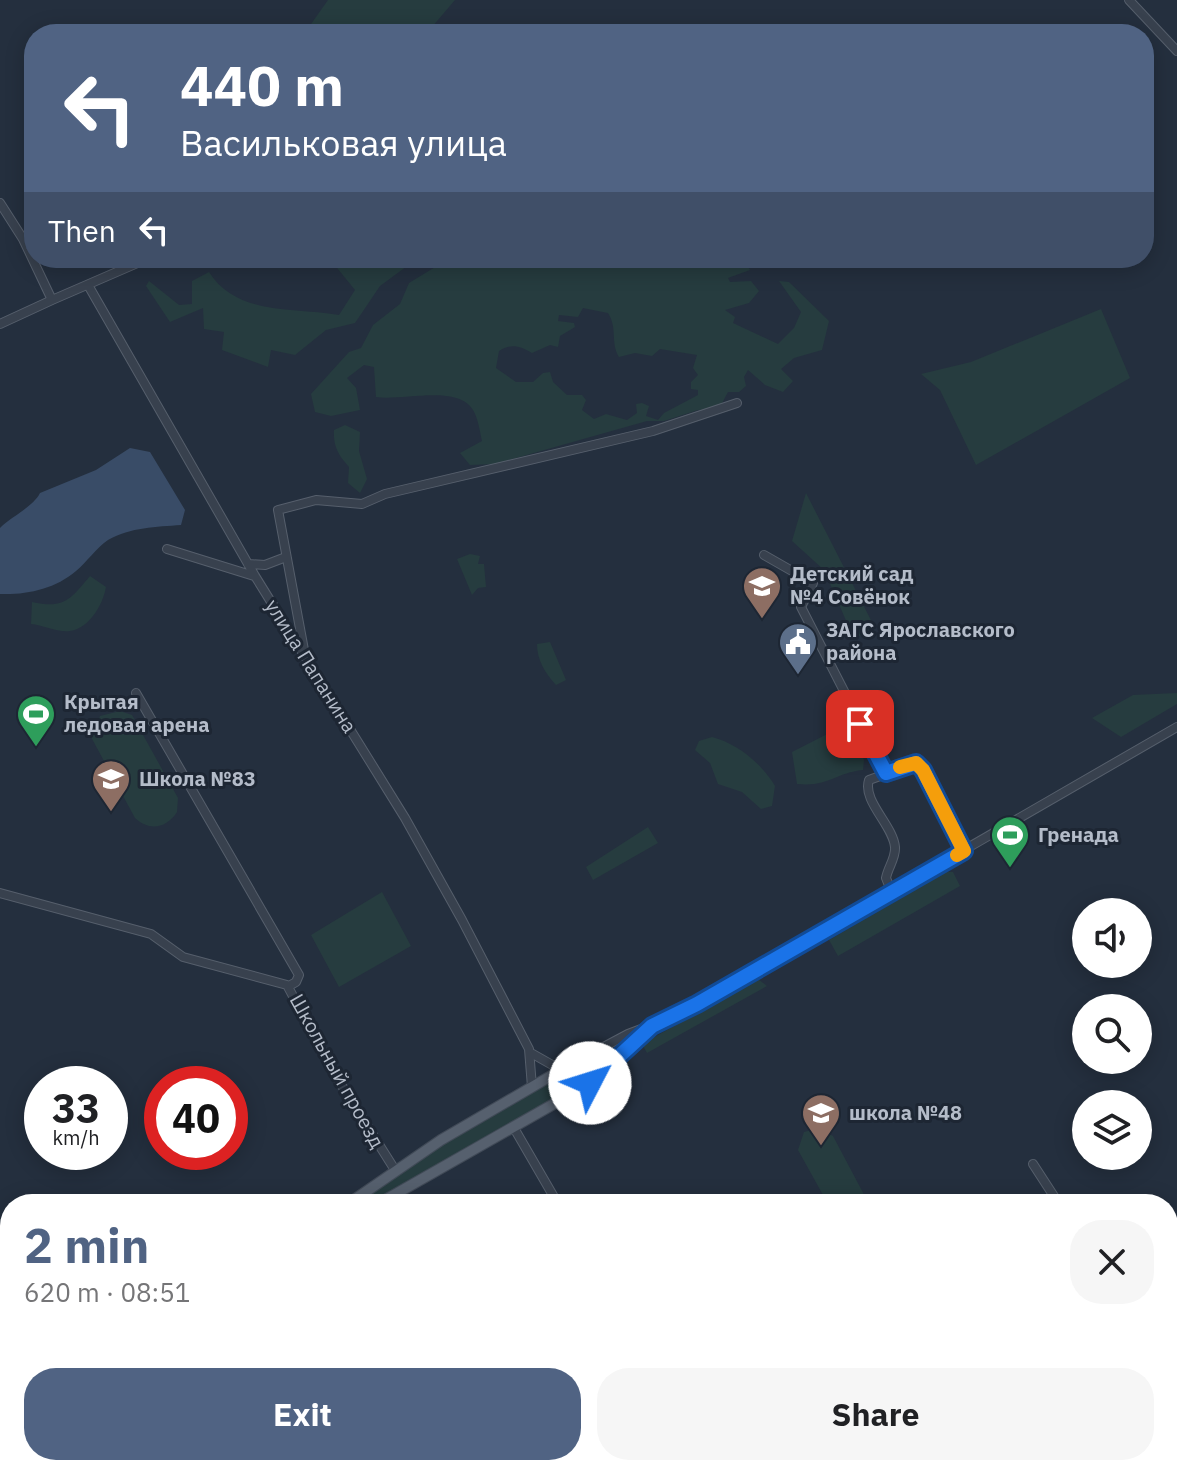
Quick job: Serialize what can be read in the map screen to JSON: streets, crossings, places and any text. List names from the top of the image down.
{
  "streets": {
    "street": ["улица Папанина", "Школьный проезд"]
  },
  "places": {
    "school or university": ["Детский сад №4 Совёнок", "Школа №83", "школа №48"],
    "public building": ["ЗАГС Ярославского района"],
    "sports": ["Крытая ледовая арена", "Гренада"]
  },
  "page": {
    "turn": ["440 m", "Васильковая улица"],
    "then": "Then",
    "speed": "33 km/h",
    "limit": "40",
    "heading": ["2 min", "620 m · 08:51"],
    "buttons": ["Exit", "Share"]
  }
}
